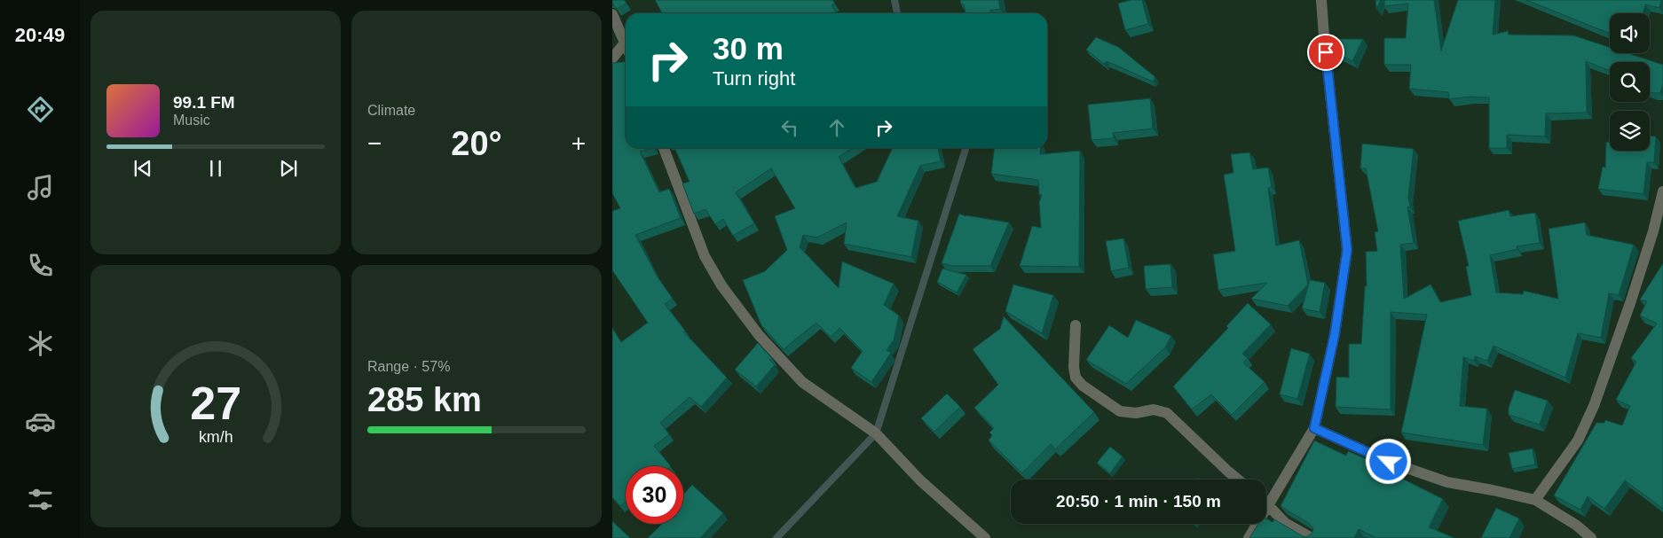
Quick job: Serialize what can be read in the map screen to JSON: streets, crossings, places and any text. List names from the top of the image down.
{
  "page": {
    "tabs": "20:49",
    "tile": [
      "Climate",
      ["Range · 57%", "285 km"]
    ],
    "turn": ["30 m", "Turn right"],
    "song": ["99.1 FM", "Music"],
    "heat": ["−", "20°", "+"],
    "limit": "30",
    "trip": "20:50 · 1 min · 150 m",
    "gauge": ["27", "km/h"]
  }
}
